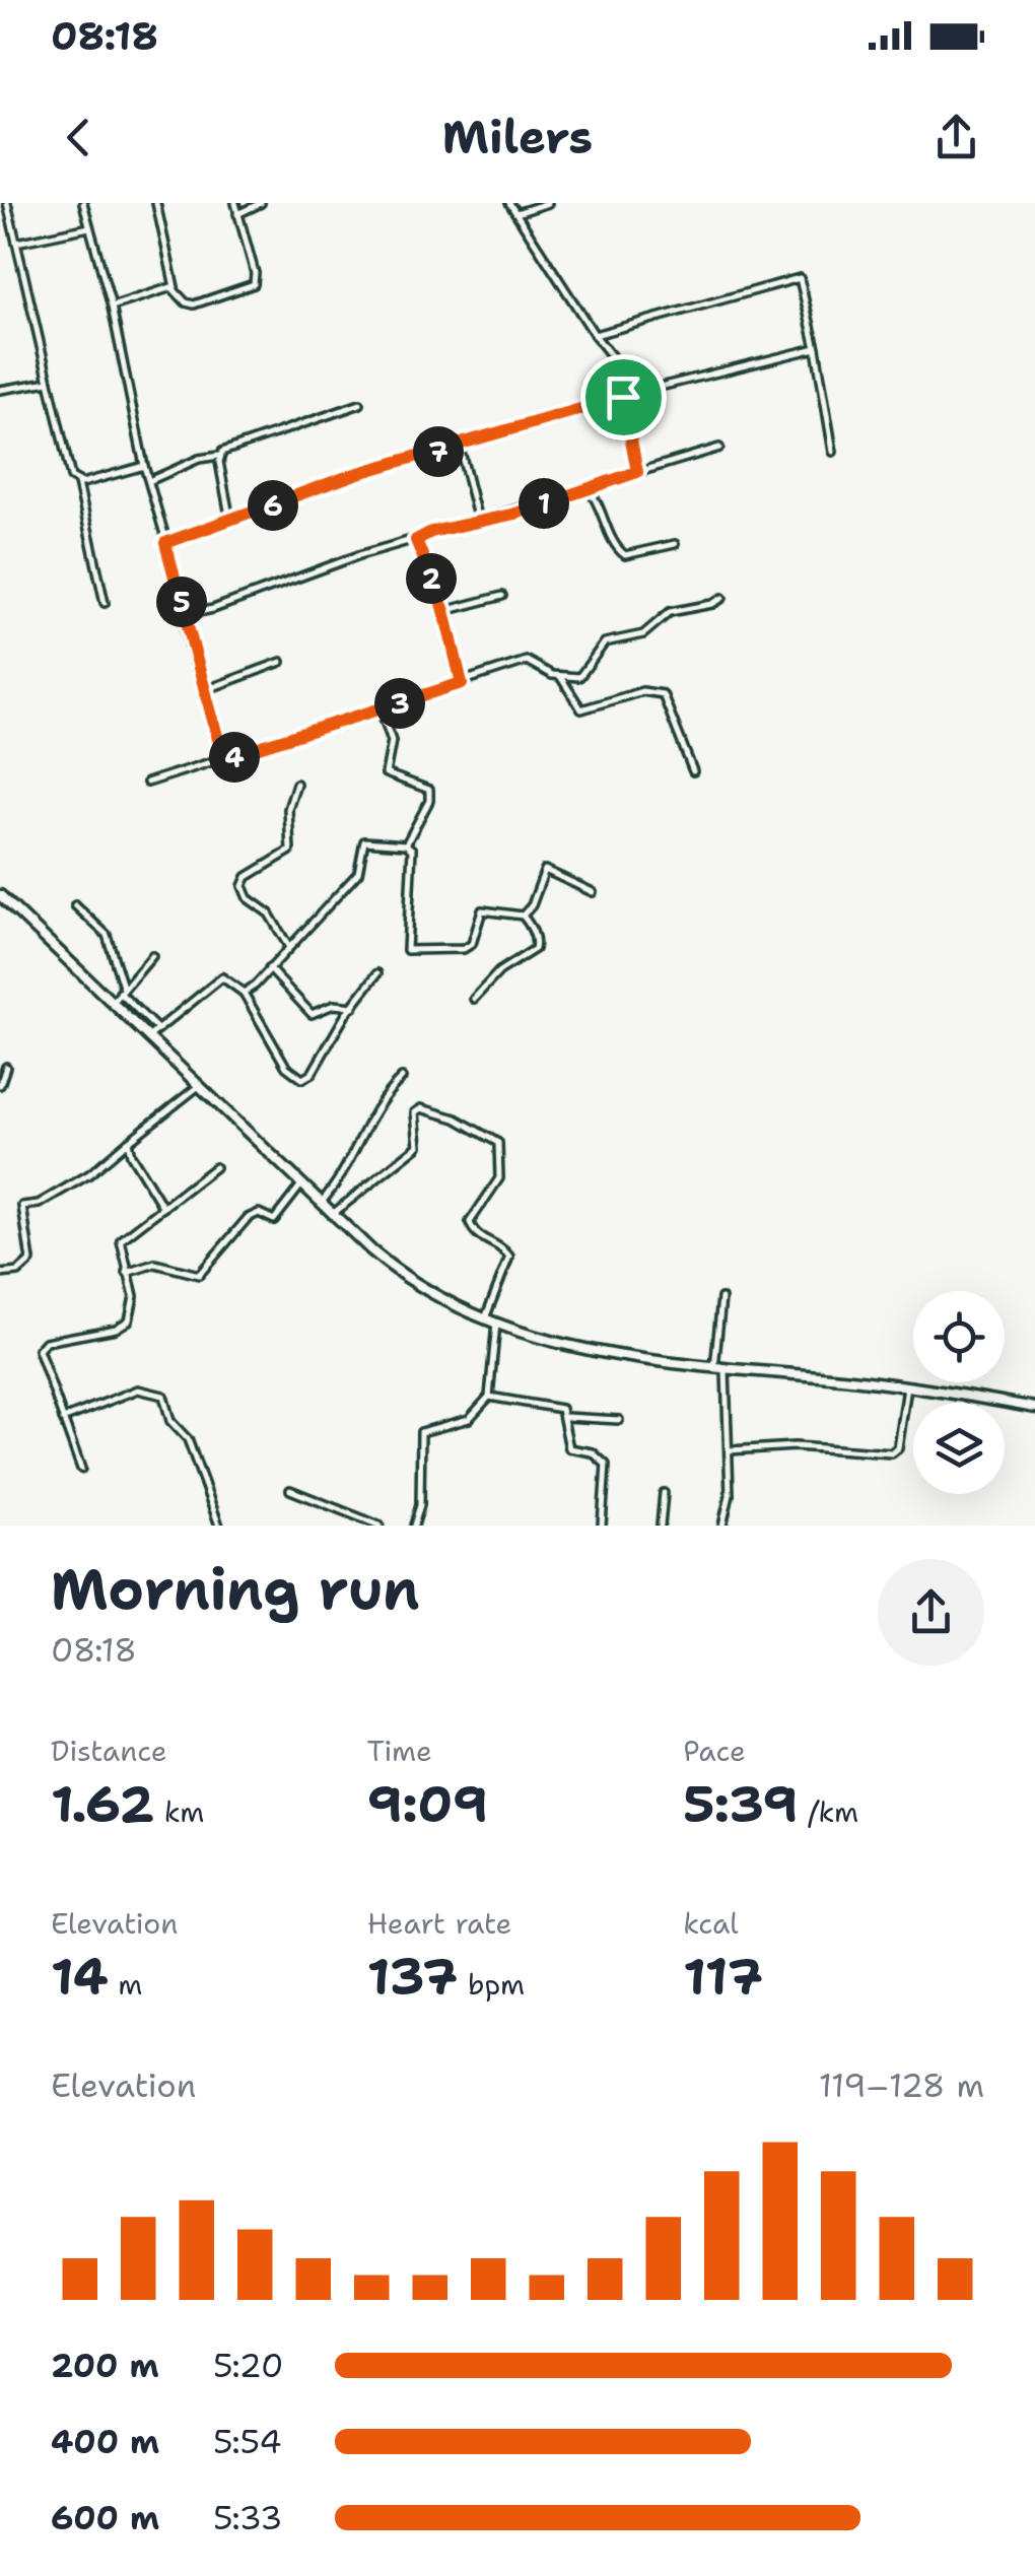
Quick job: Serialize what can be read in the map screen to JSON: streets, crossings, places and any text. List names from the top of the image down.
{
  "page": {
    "status": "08:18",
    "header": "Milers",
    "pins": [
      "7",
      "1",
      "6",
      "2",
      "5",
      "3",
      "4"
    ],
    "heading": ["Morning run", "08:18"],
    "stats": [
      ["Distance", "1.62 km"],
      ["Time", "9:09"],
      ["Pace", "5:39 /km"],
      ["Elevation", "14 m"],
      ["Heart rate", "137 bpm"],
      ["kcal", "117"]
    ],
    "chart": ["Elevation", "119–128 m"],
    "list": [
      {
        "name": "200 m",
        "note": "5:20"
      },
      {
        "name": "400 m",
        "note": "5:54"
      },
      {
        "name": "600 m",
        "note": "5:33"
      }
    ]
  }
}
